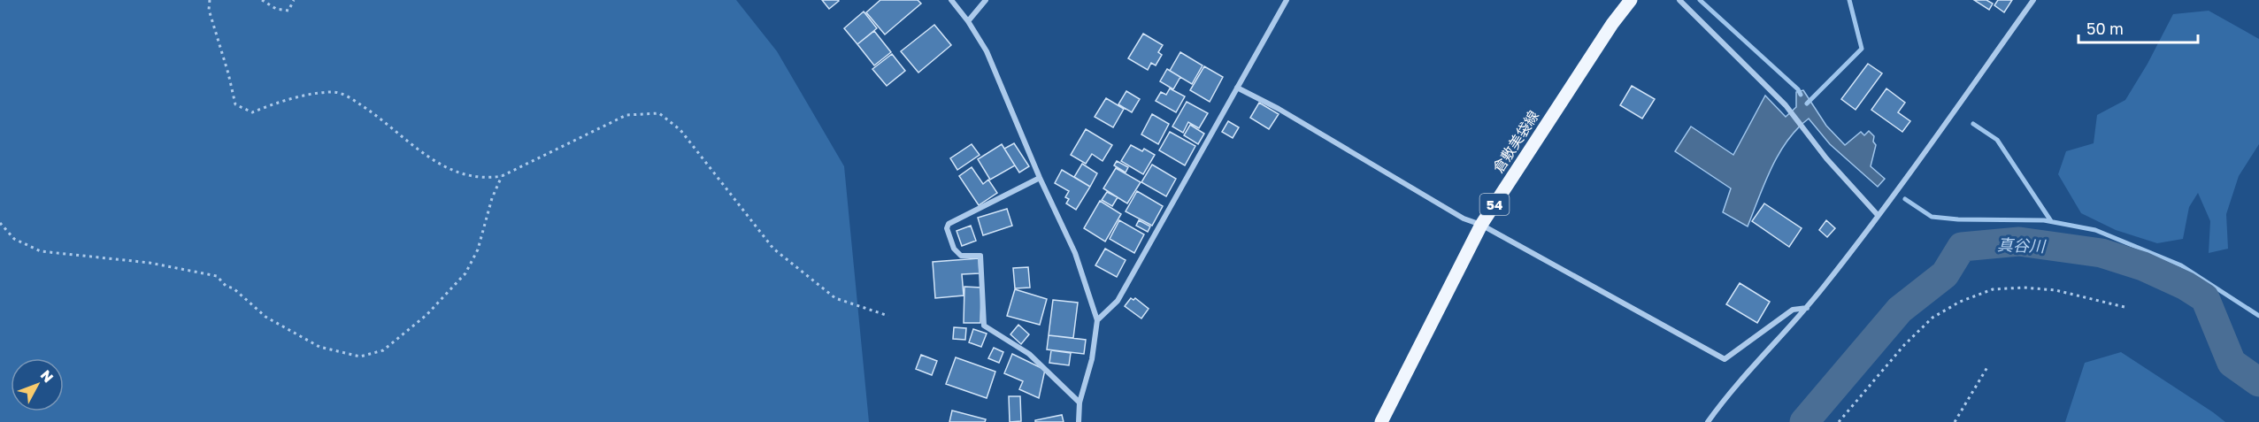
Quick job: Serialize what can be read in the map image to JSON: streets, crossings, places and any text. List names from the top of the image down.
{
  "streets": {
    "main road": ["倉敷美袋線", "54"]
  },
  "water": ["真谷川"],
  "scale_bar": "50 m",
  "north": "top right"
}
